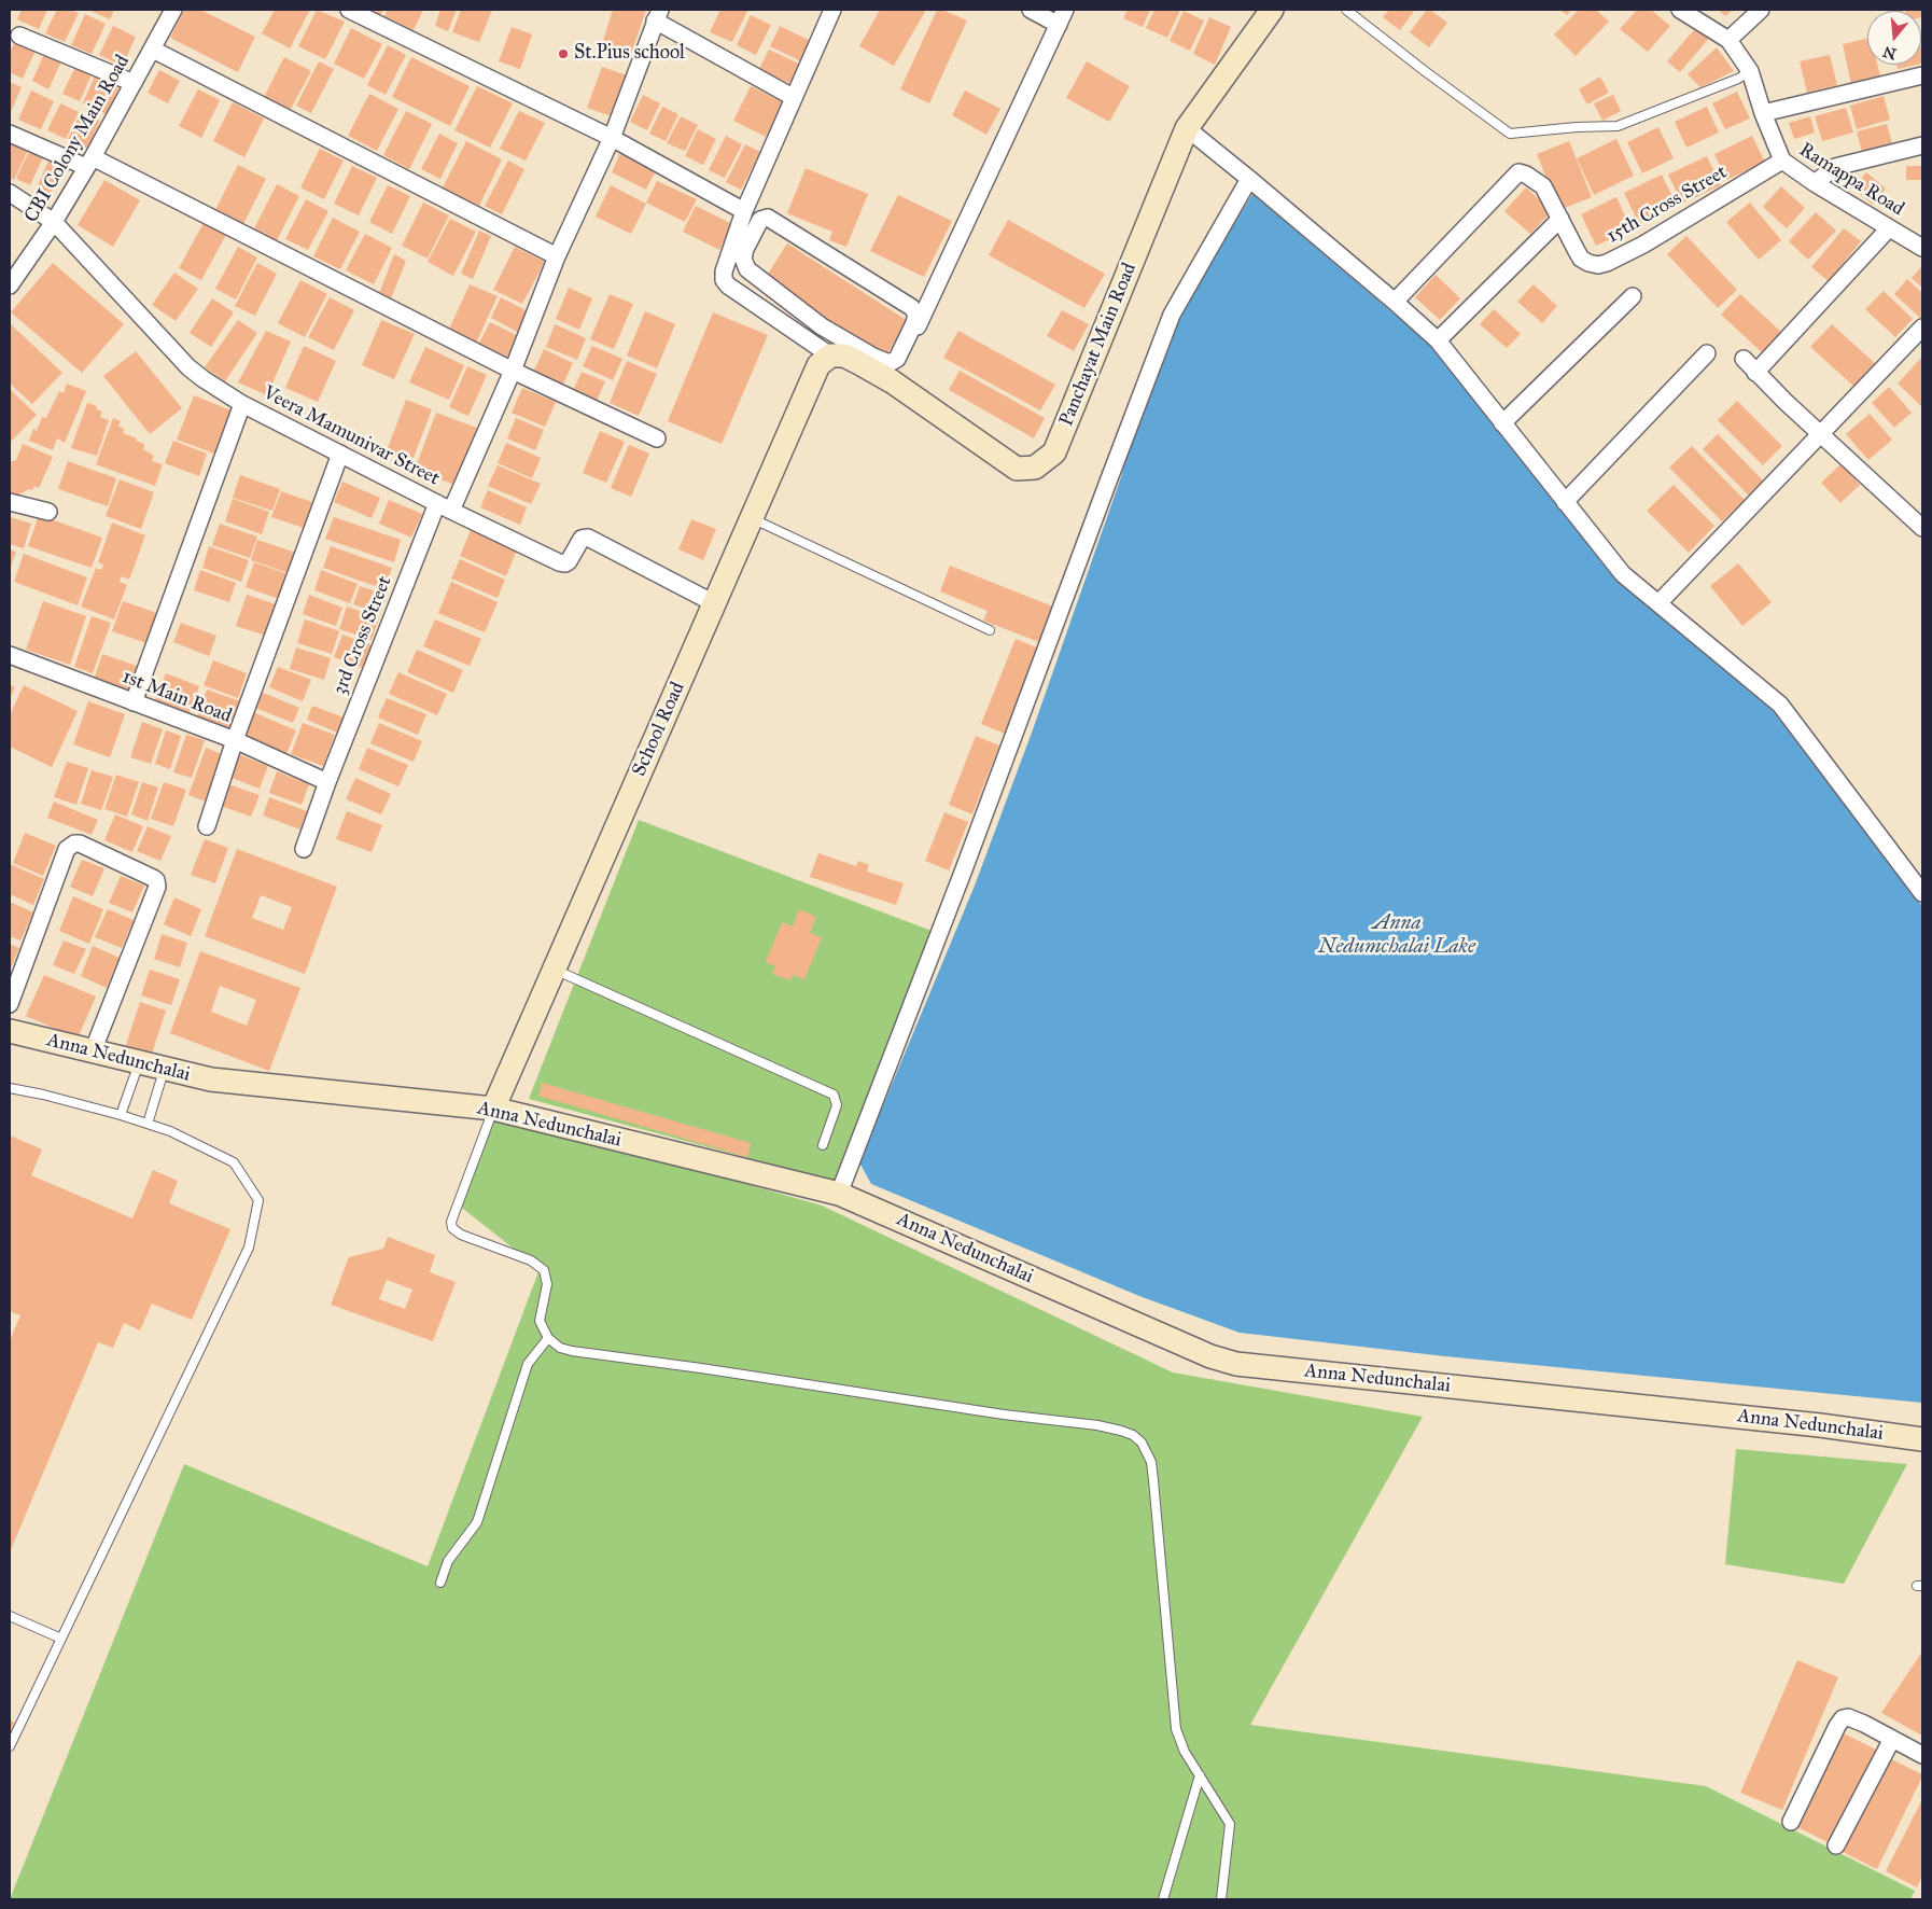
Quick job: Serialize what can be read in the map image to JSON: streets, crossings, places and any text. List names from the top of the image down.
{
  "streets": {
    "street": [
      "CBI Colony Main Road",
      "Ramappa Road",
      "15th Cross Street",
      "Panchayat Main Road",
      "Veera Mamunivar Street",
      "3rd Cross Street",
      "1st Main Road",
      "School Road",
      "Anna Nedunchalai"
    ]
  },
  "crossings": [
    ["CBI Colony Main Road", "Veera Mamunivar Street"],
    ["Ramappa Road", "15th Cross Street"],
    ["Panchayat Main Road", "School Road"],
    ["Veera Mamunivar Street", "3rd Cross Street"],
    ["Veera Mamunivar Street", "School Road"],
    ["3rd Cross Street", "1st Main Road"],
    ["School Road", "Anna Nedunchalai"]
  ],
  "water": ["Anna Nedumchalai Lake"],
  "places": ["St.Pius school"],
  "north": "bottom"
}
